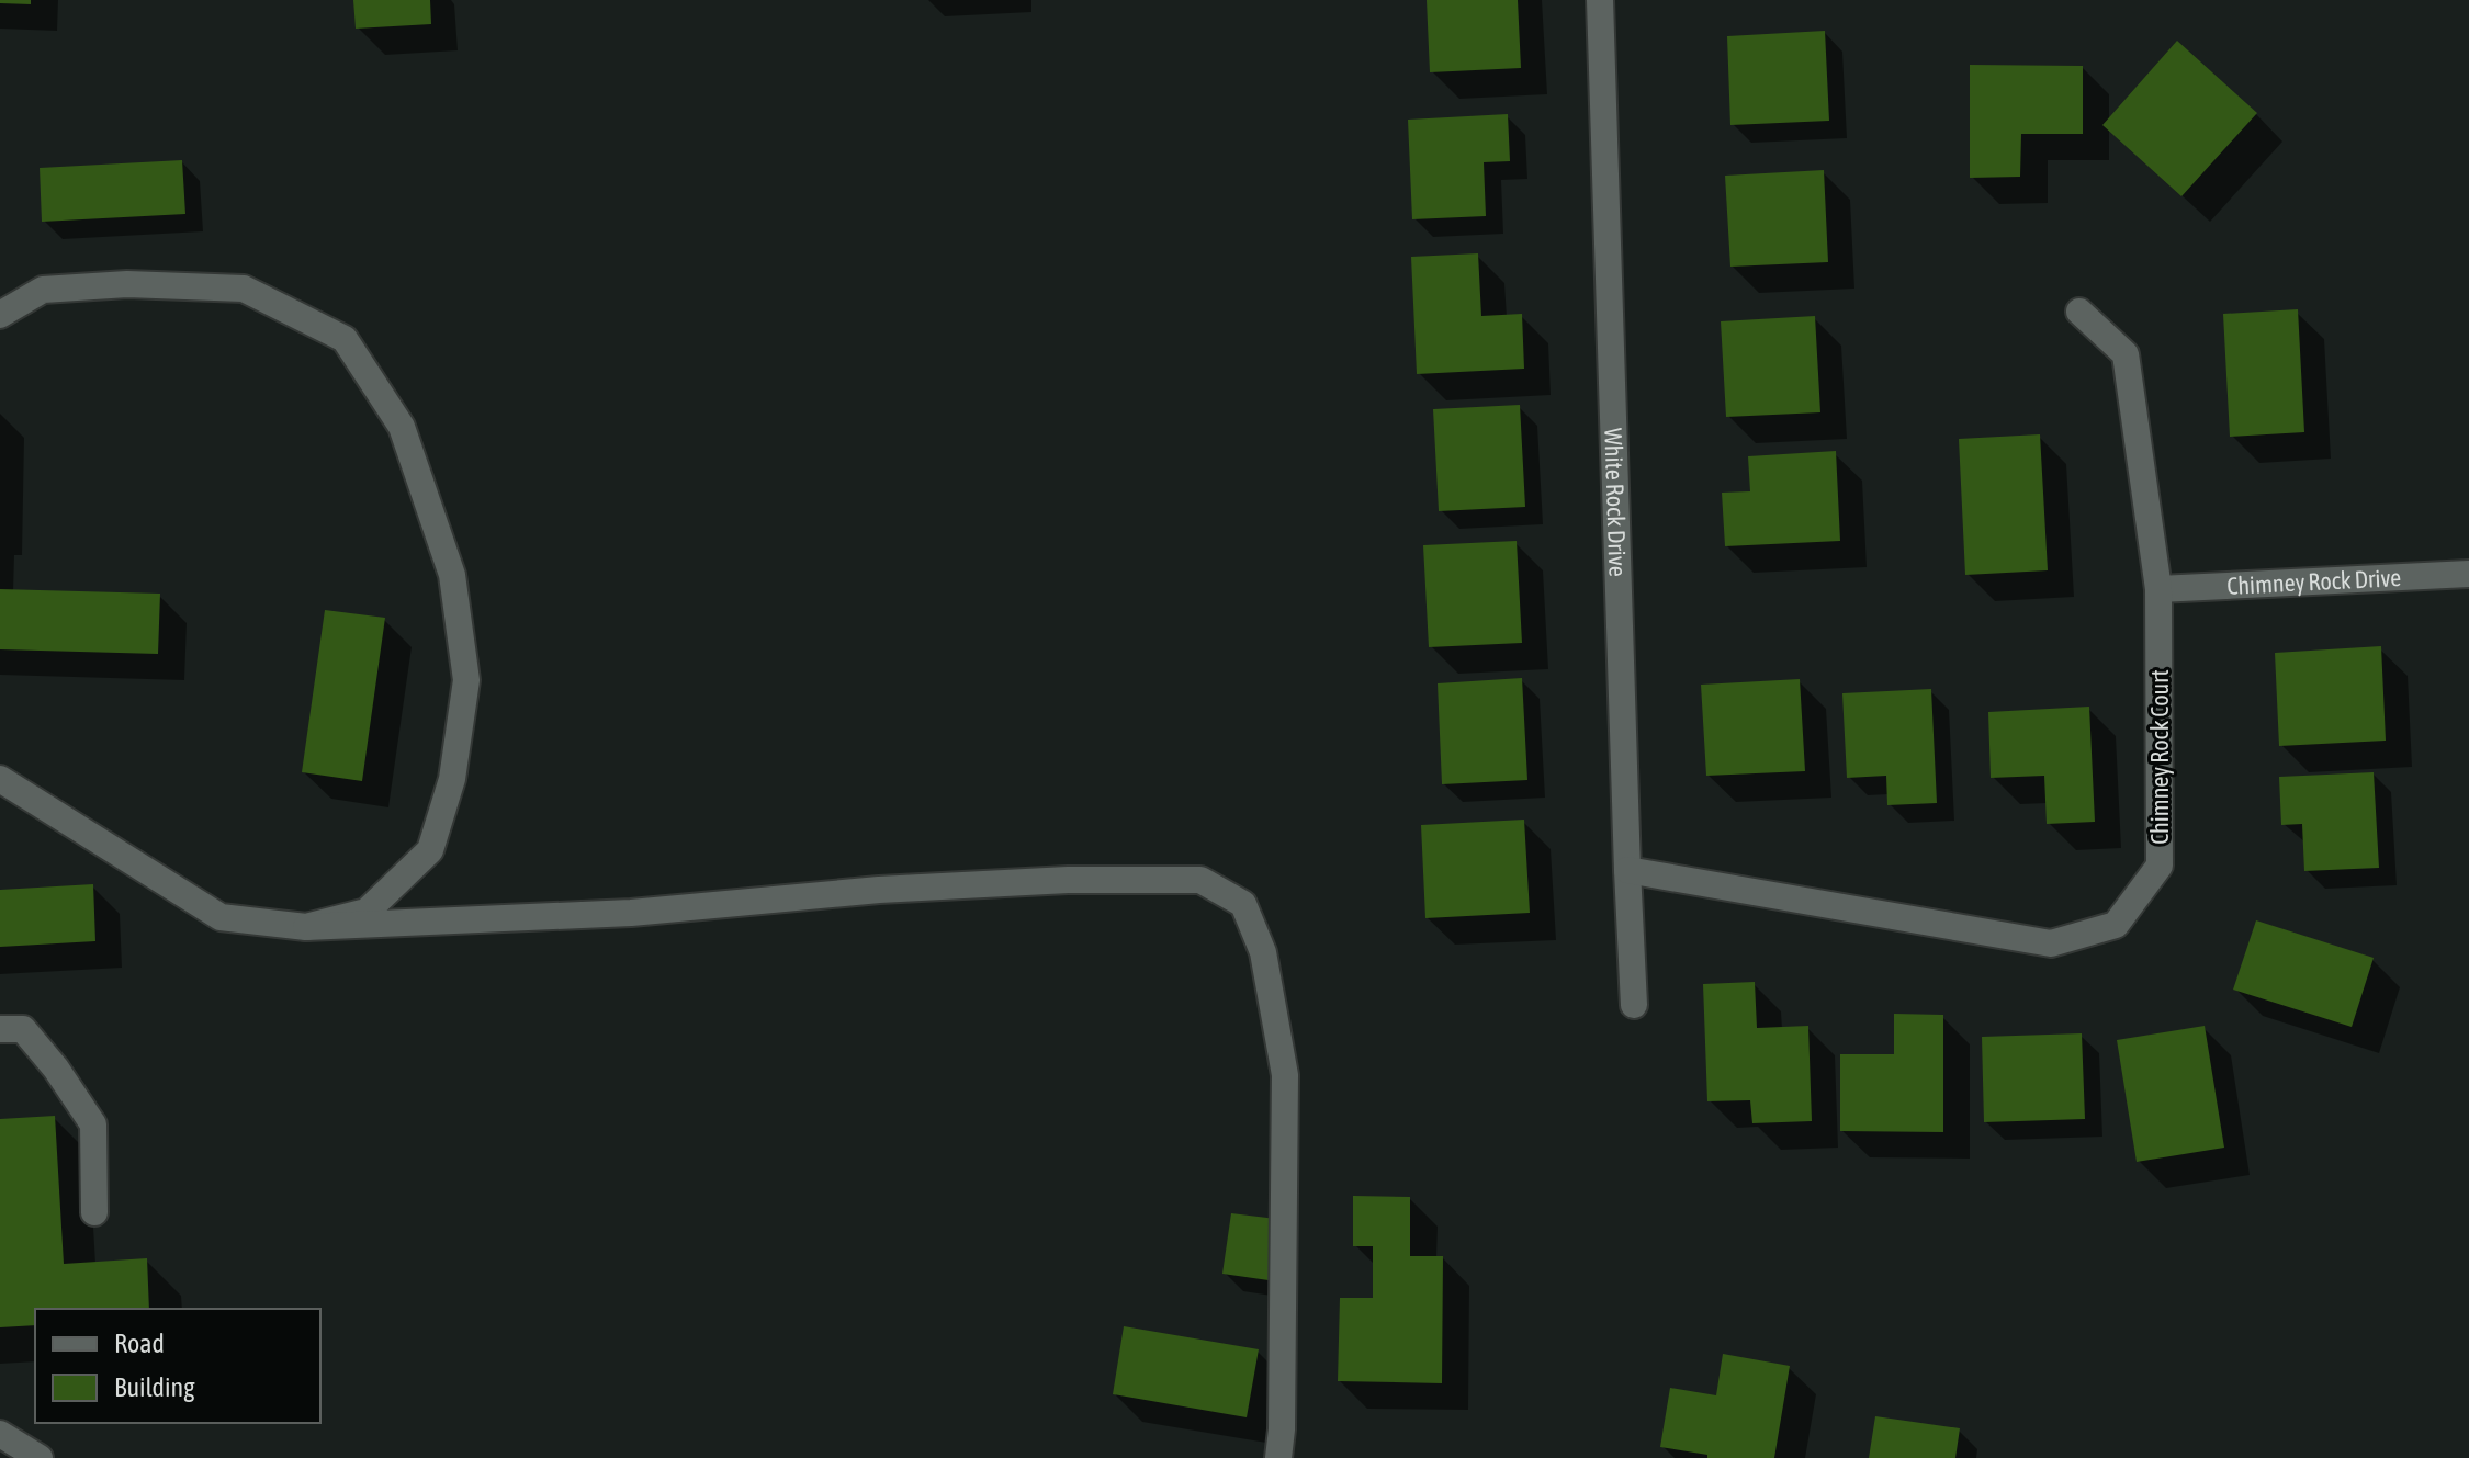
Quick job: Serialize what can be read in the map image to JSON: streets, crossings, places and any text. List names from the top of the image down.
{
  "streets": {
    "street": ["White Rock Drive", "Chimney Rock Drive", "Chimney Rock Court"]
  },
  "crossings": [
    ["White Rock Drive", "Chimney Rock Court"],
    ["Chimney Rock Drive", "Chimney Rock Court"]
  ],
  "legend": ["Road", "Building"]
}
